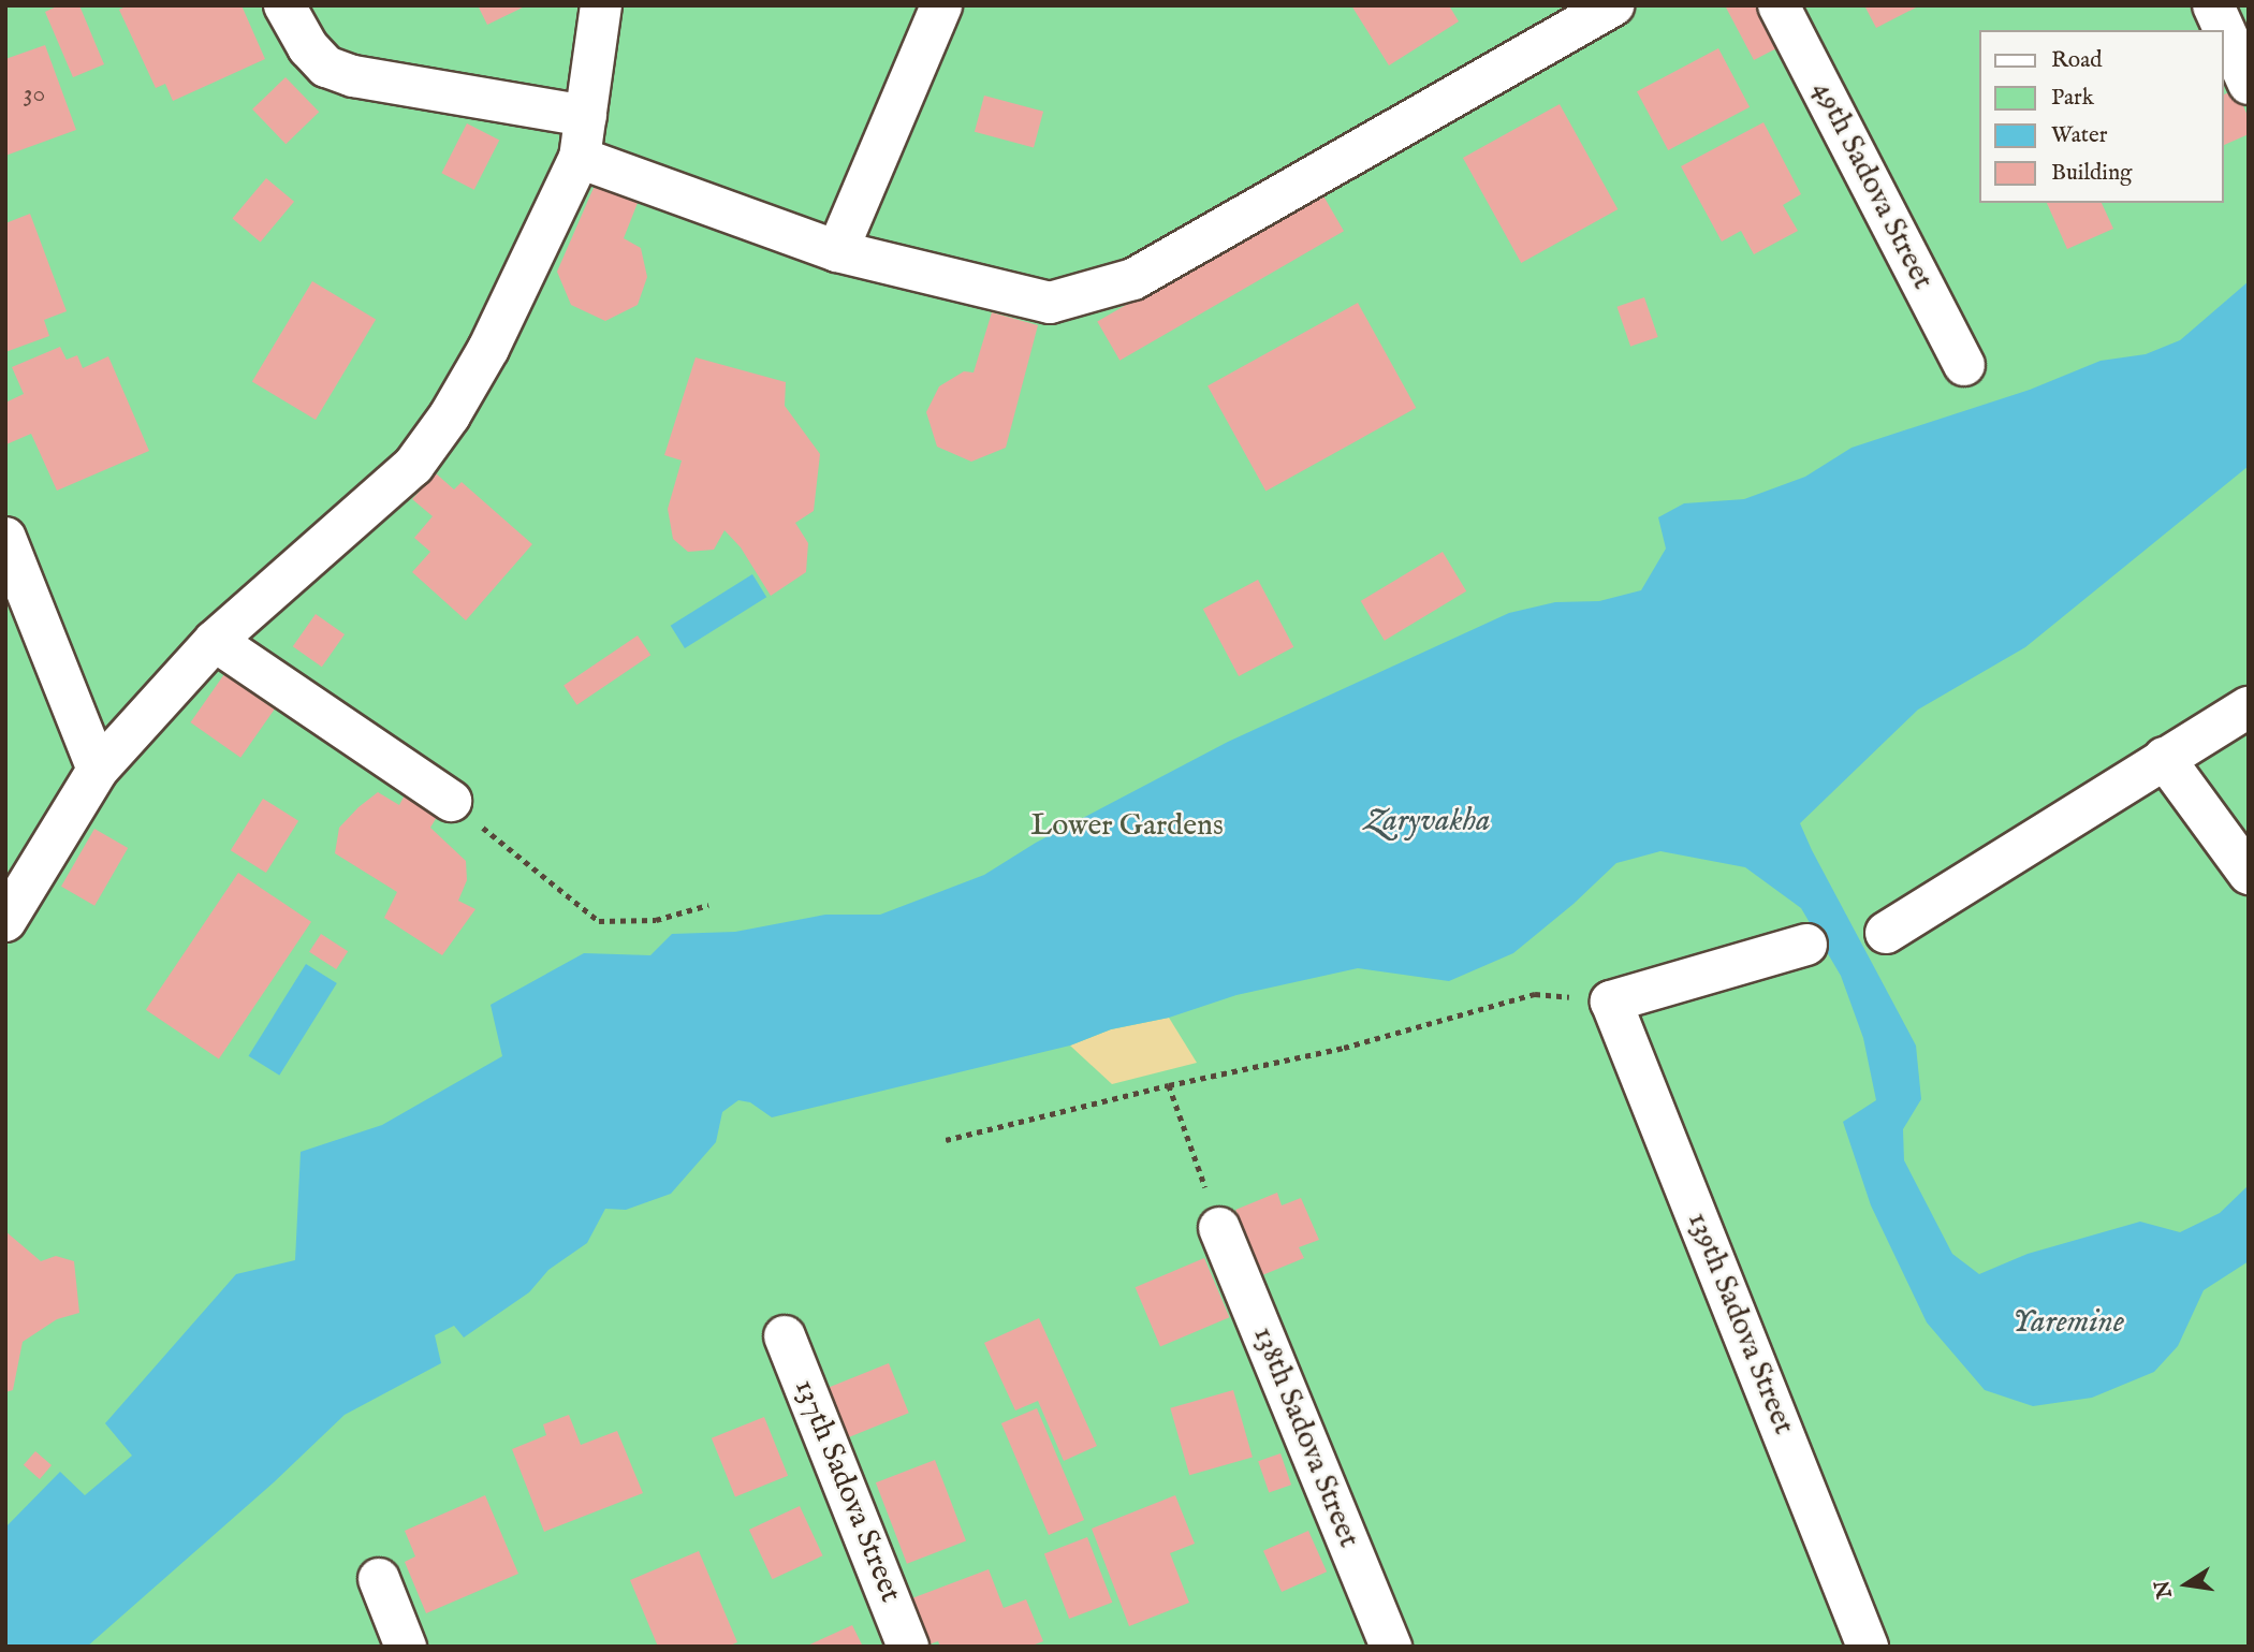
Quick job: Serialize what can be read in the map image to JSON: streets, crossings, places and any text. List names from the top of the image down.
{
  "streets": {
    "street": [
      "49th Sadova Street",
      "139th Sadova Street",
      "138th Sadova Street",
      "137th Sadova Street"
    ]
  },
  "water": ["Zaryvakha", "Yaremine"],
  "parks": ["Lower Gardens"],
  "house_numbers": ["30"],
  "legend": [
    "Road",
    "Park",
    "Water",
    "Building"
  ],
  "north": "left"
}
